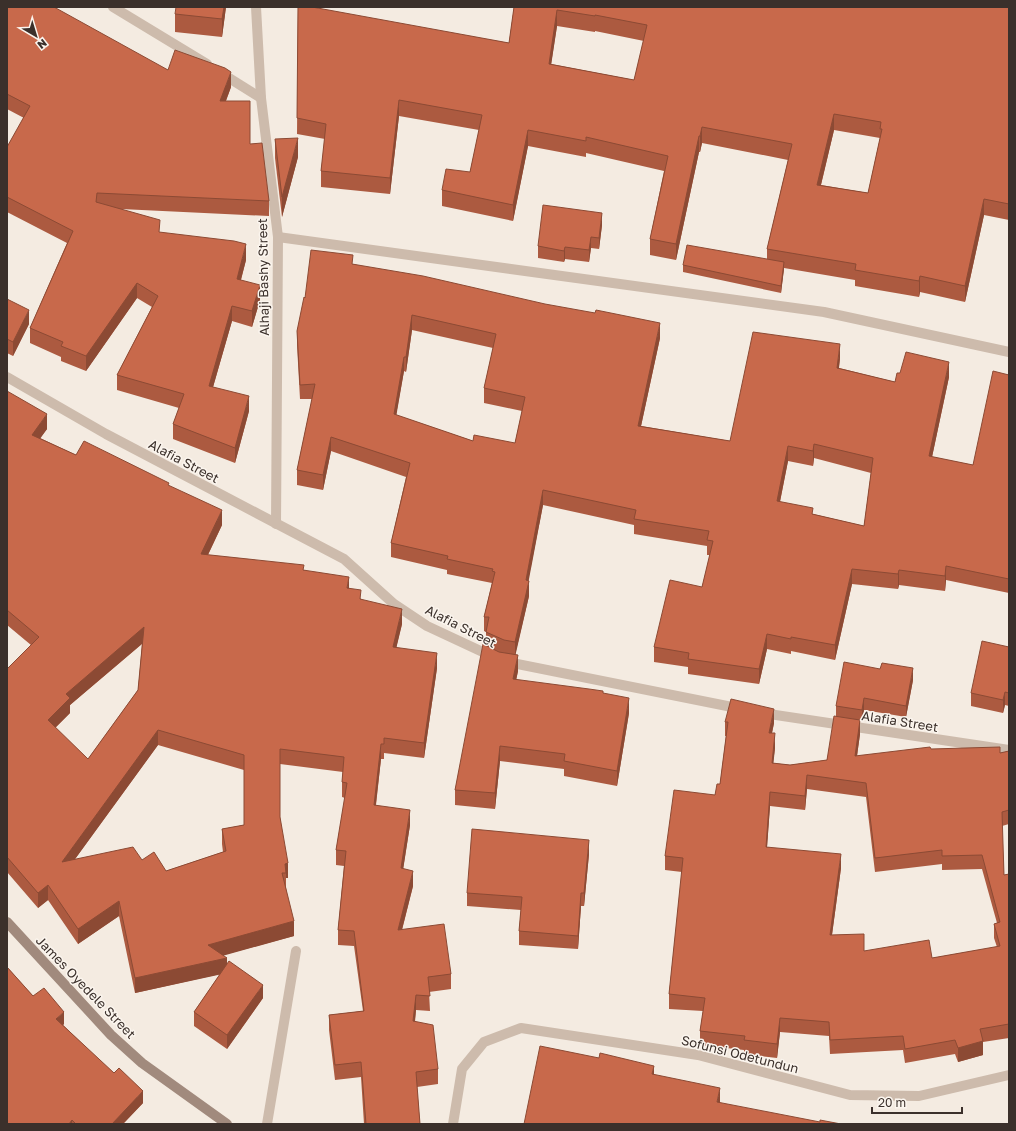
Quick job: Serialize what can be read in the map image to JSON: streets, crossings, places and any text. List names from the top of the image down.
{
  "streets": {
    "street": [
      "Alhaji Bashy Street",
      "Alafia Street",
      "James Oyedele Street",
      "Sofunsi Odetundun"
    ]
  },
  "crossings": [
    ["Alhaji Bashy Street", "Alafia Street"]
  ],
  "scale_bar": "20 m",
  "north": "bottom right"
}
